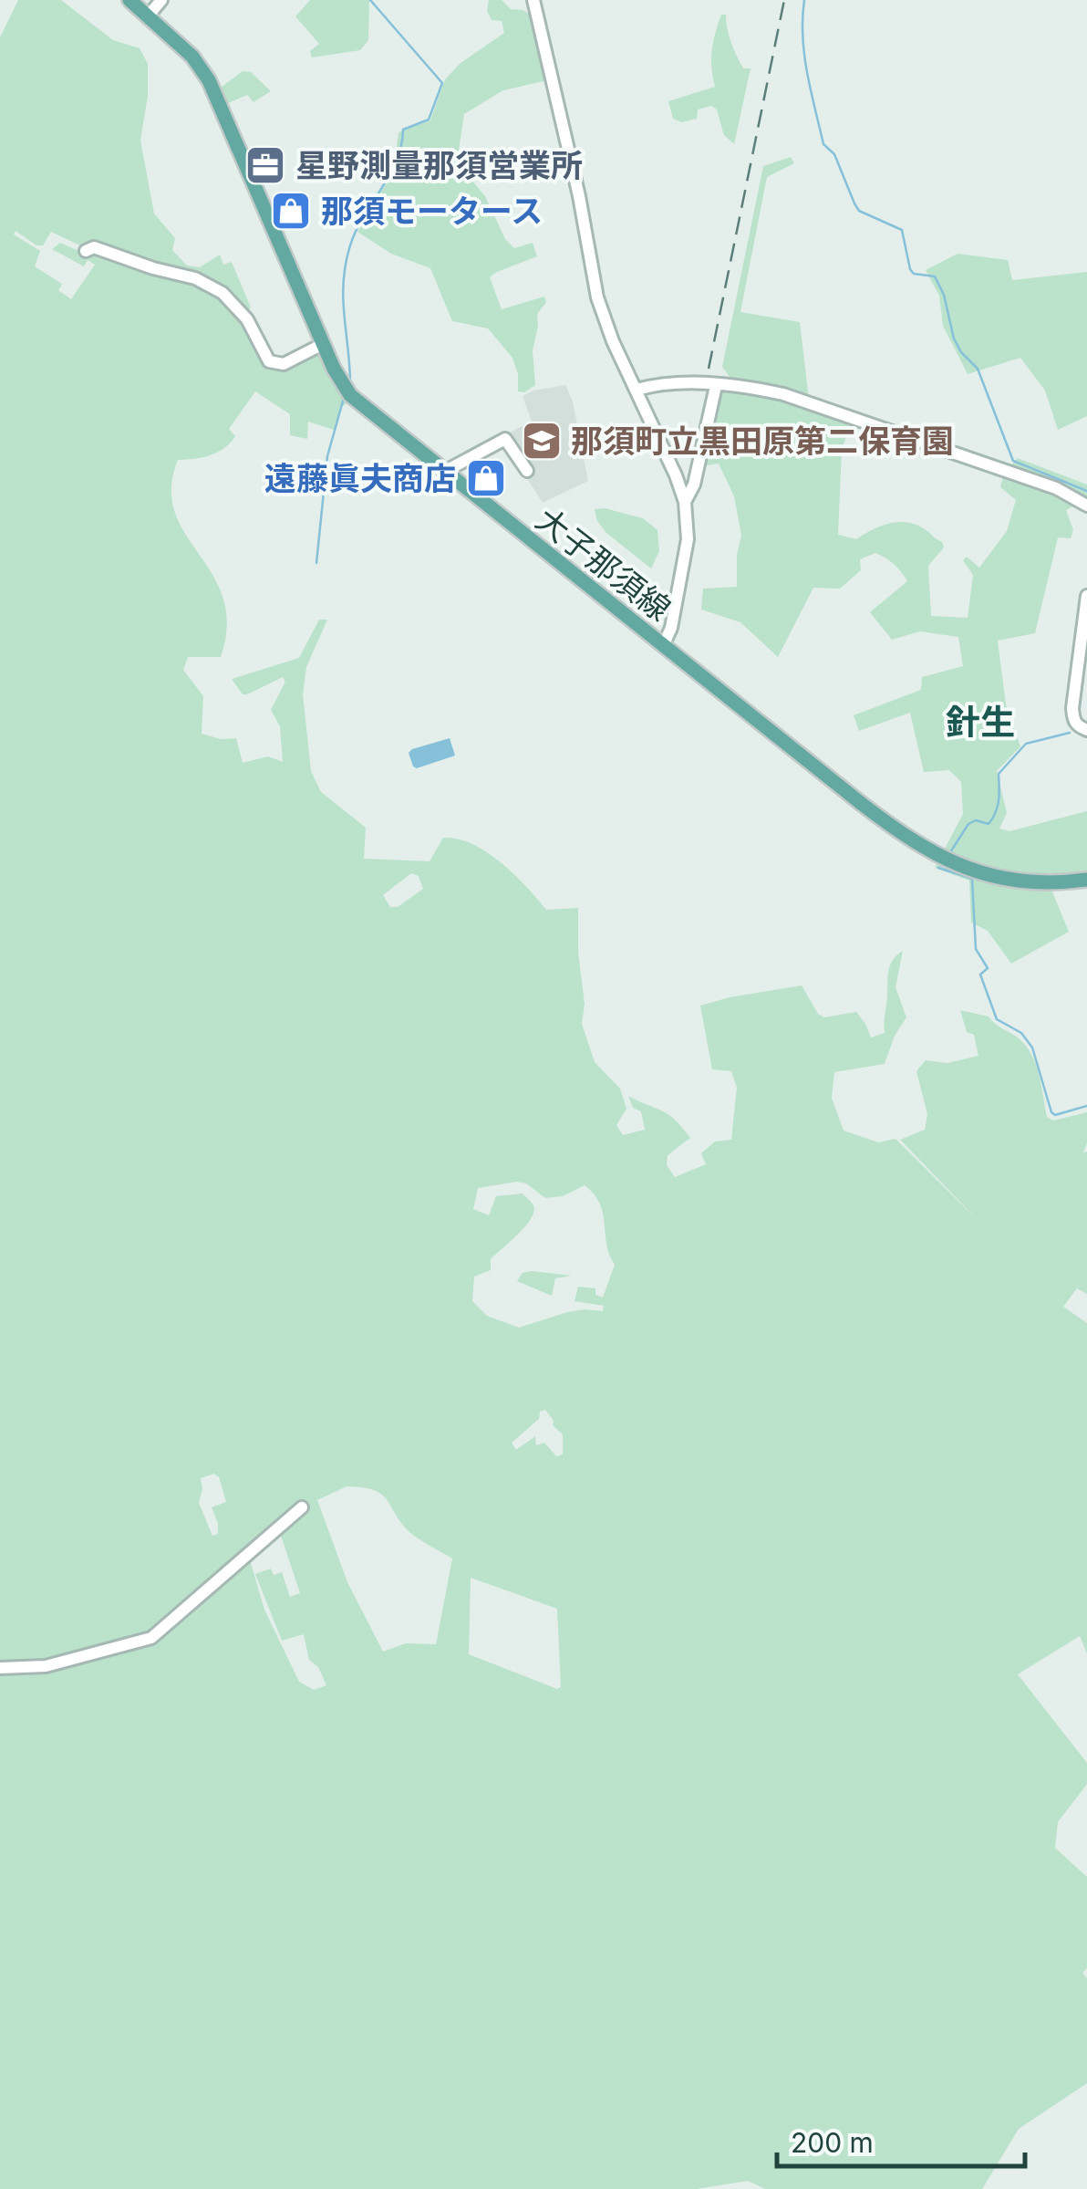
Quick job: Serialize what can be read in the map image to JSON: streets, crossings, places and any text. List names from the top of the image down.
{
  "streets": {
    "main road": ["大子那須線"]
  },
  "districts": ["針生"],
  "places": {
    "office": ["星野測量那須営業所"],
    "shop": ["那須モータース", "遠藤眞夫商店"],
    "school or university": ["那須町立黒田原第二保育園"]
  },
  "scale_bar": "200 m"
}
